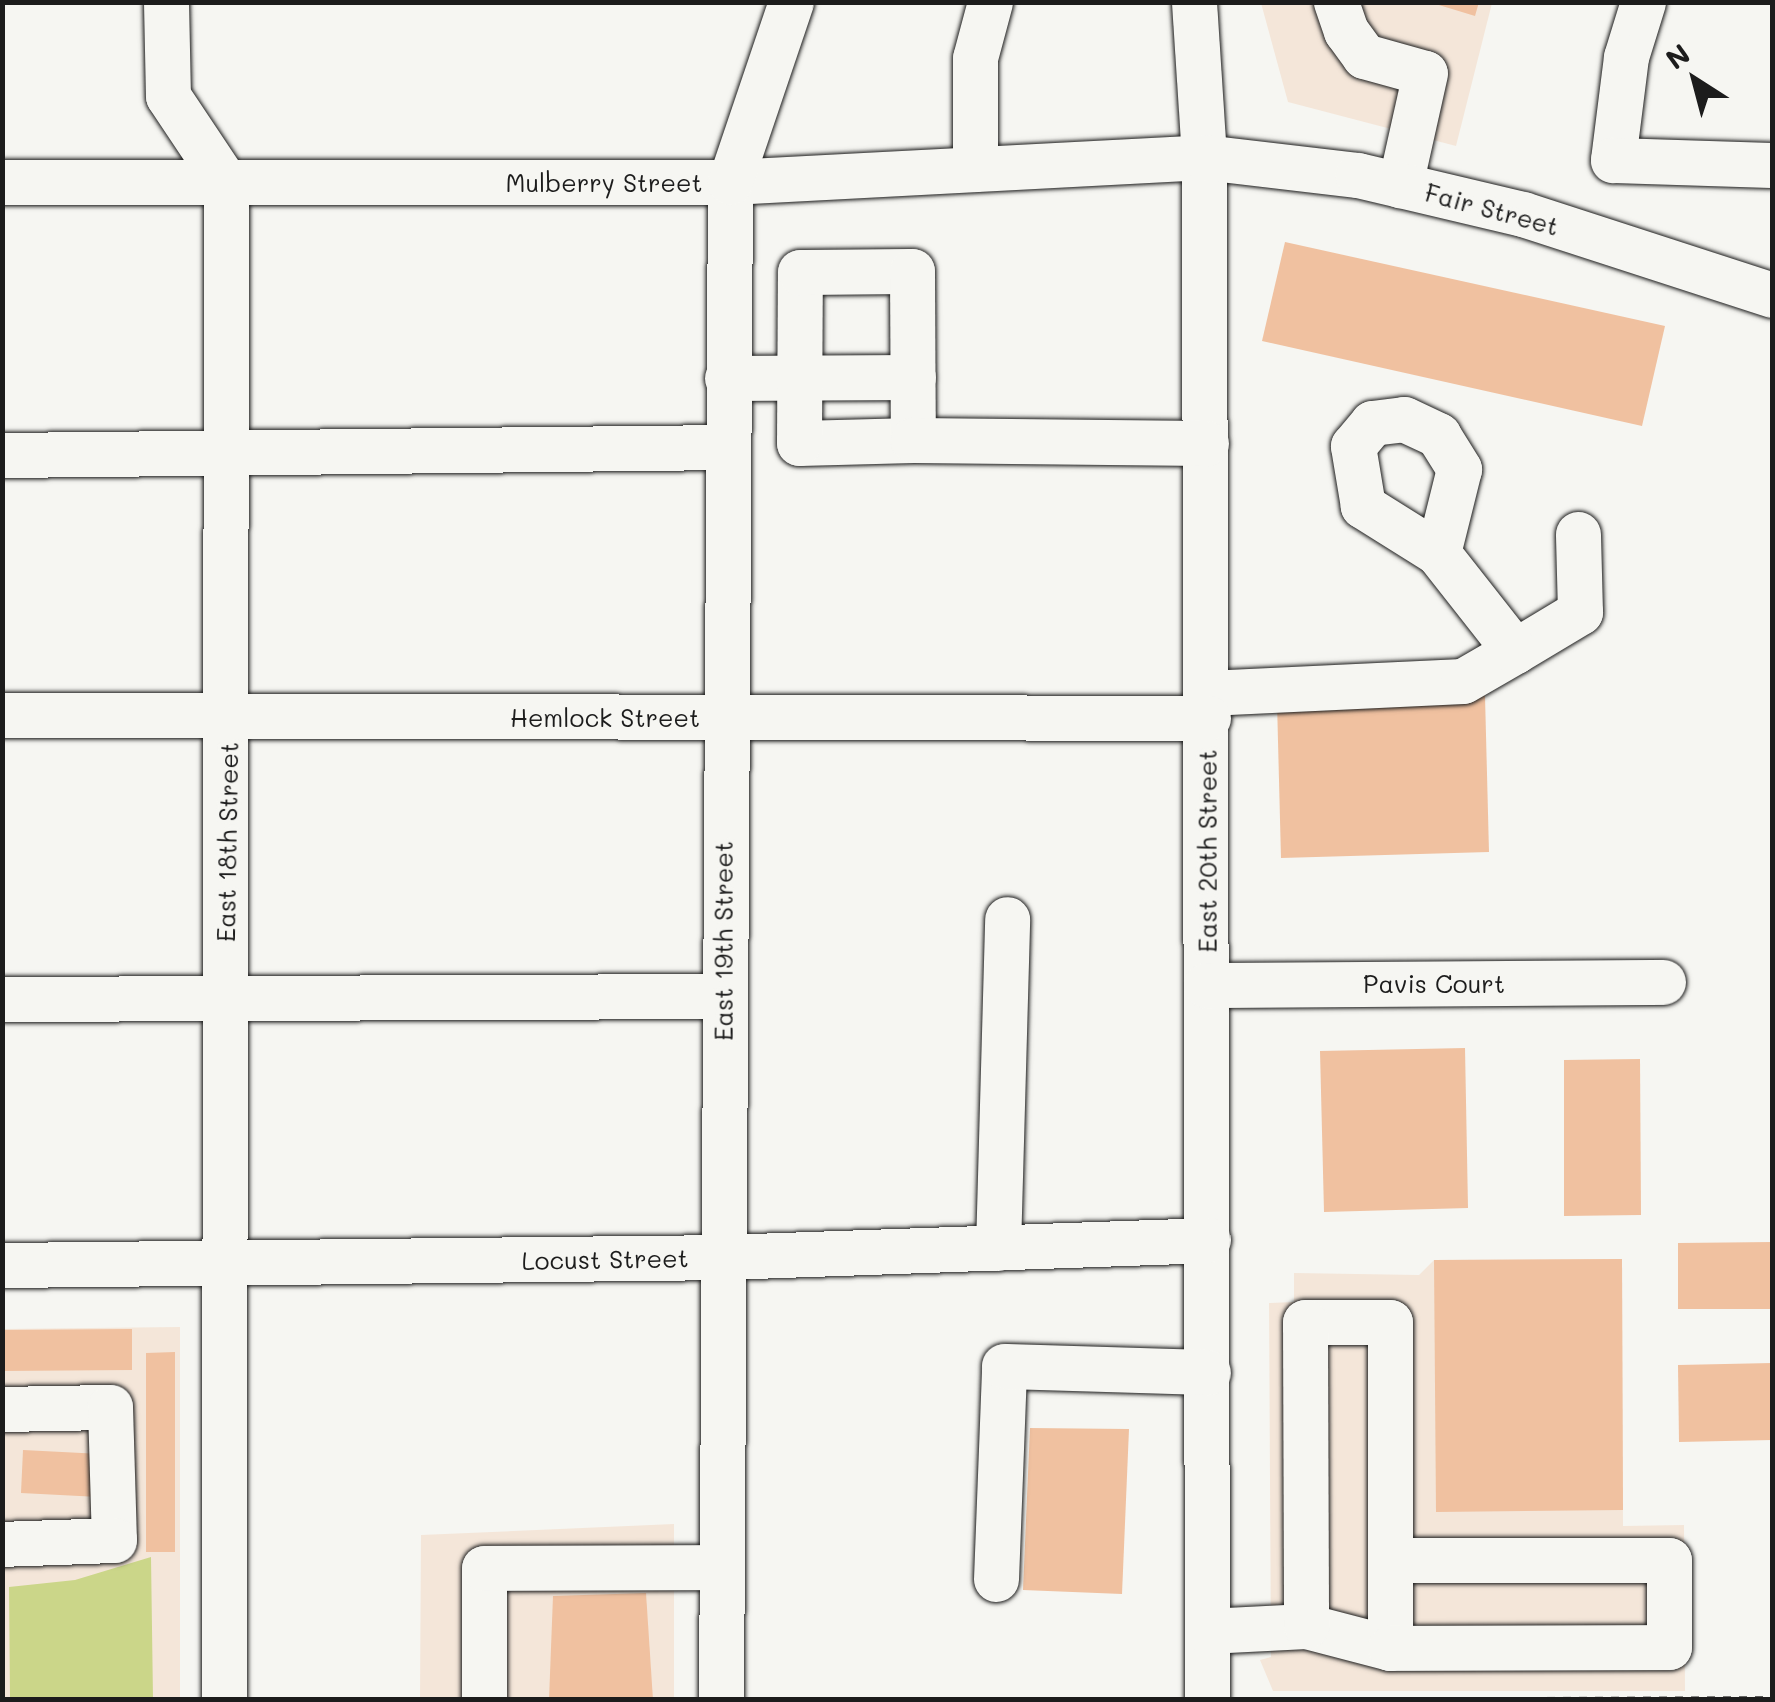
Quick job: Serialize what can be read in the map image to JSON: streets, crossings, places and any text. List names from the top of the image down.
{
  "streets": {
    "street": [
      "Mulberry Street",
      "Fair Street",
      "Hemlock Street",
      "East 18th Street",
      "East 20th Street",
      "East 19th Street",
      "Pavis Court",
      "Locust Street"
    ]
  },
  "crossings": [
    ["Mulberry Street", "Fair Street"],
    ["Mulberry Street", "East 18th Street"],
    ["Mulberry Street", "East 20th Street"],
    ["Mulberry Street", "East 19th Street"],
    ["Fair Street", "East 20th Street"],
    ["Hemlock Street", "East 18th Street"],
    ["Hemlock Street", "East 20th Street"],
    ["Hemlock Street", "East 19th Street"],
    ["East 18th Street", "Locust Street"],
    ["East 20th Street", "Pavis Court"],
    ["East 20th Street", "Locust Street"],
    ["East 19th Street", "Locust Street"]
  ],
  "north": "top left"
}
